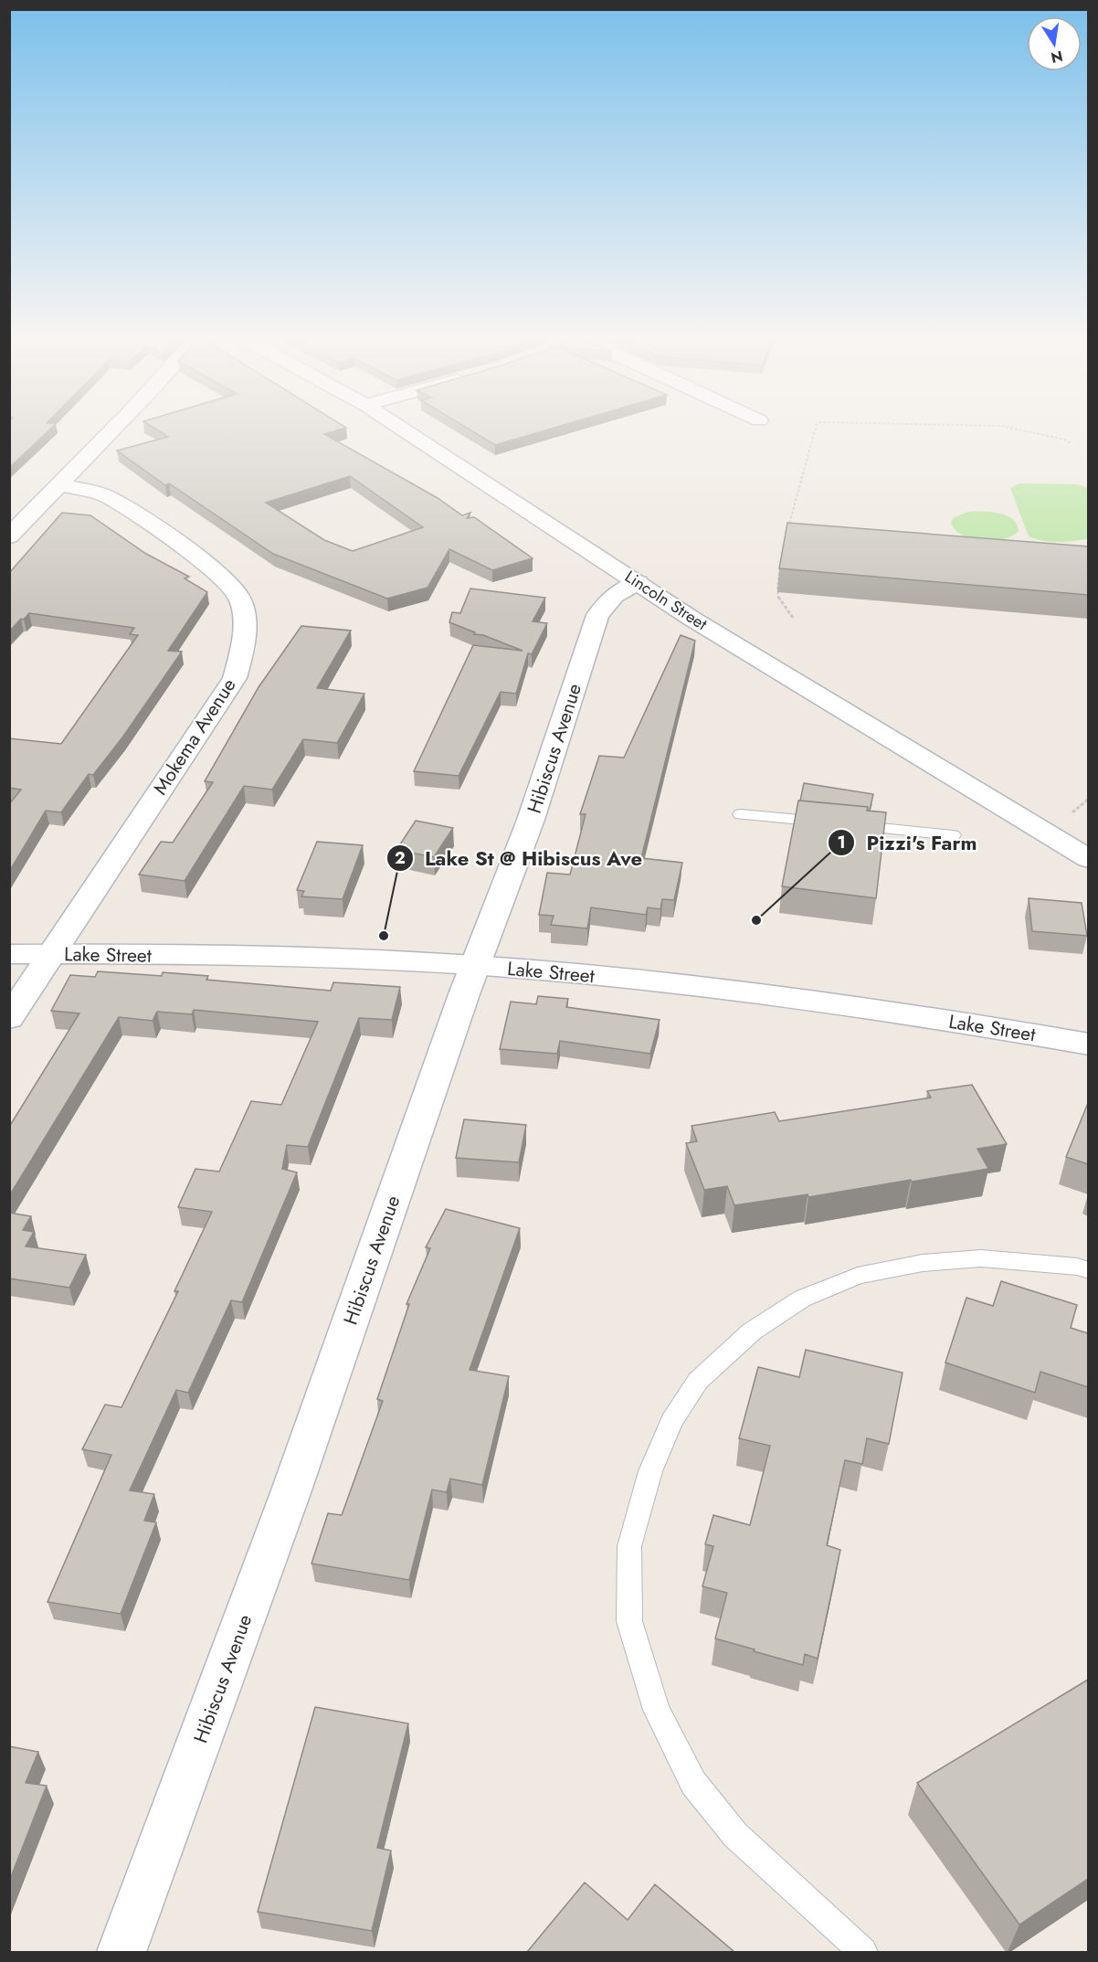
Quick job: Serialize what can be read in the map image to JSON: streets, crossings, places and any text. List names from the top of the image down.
{
  "streets": {
    "street": [
      "Lincoln Street",
      "Mokema Avenue",
      "Hibiscus Avenue",
      "Lake Street"
    ]
  },
  "crossings": [
    ["Lincoln Street", "Hibiscus Avenue"],
    ["Mokema Avenue", "Lake Street"],
    ["Hibiscus Avenue", "Lake Street"]
  ],
  "places": ["Pizzi's Farm", "Lake St @ Hibiscus Ave"],
  "north": "bottom"
}
